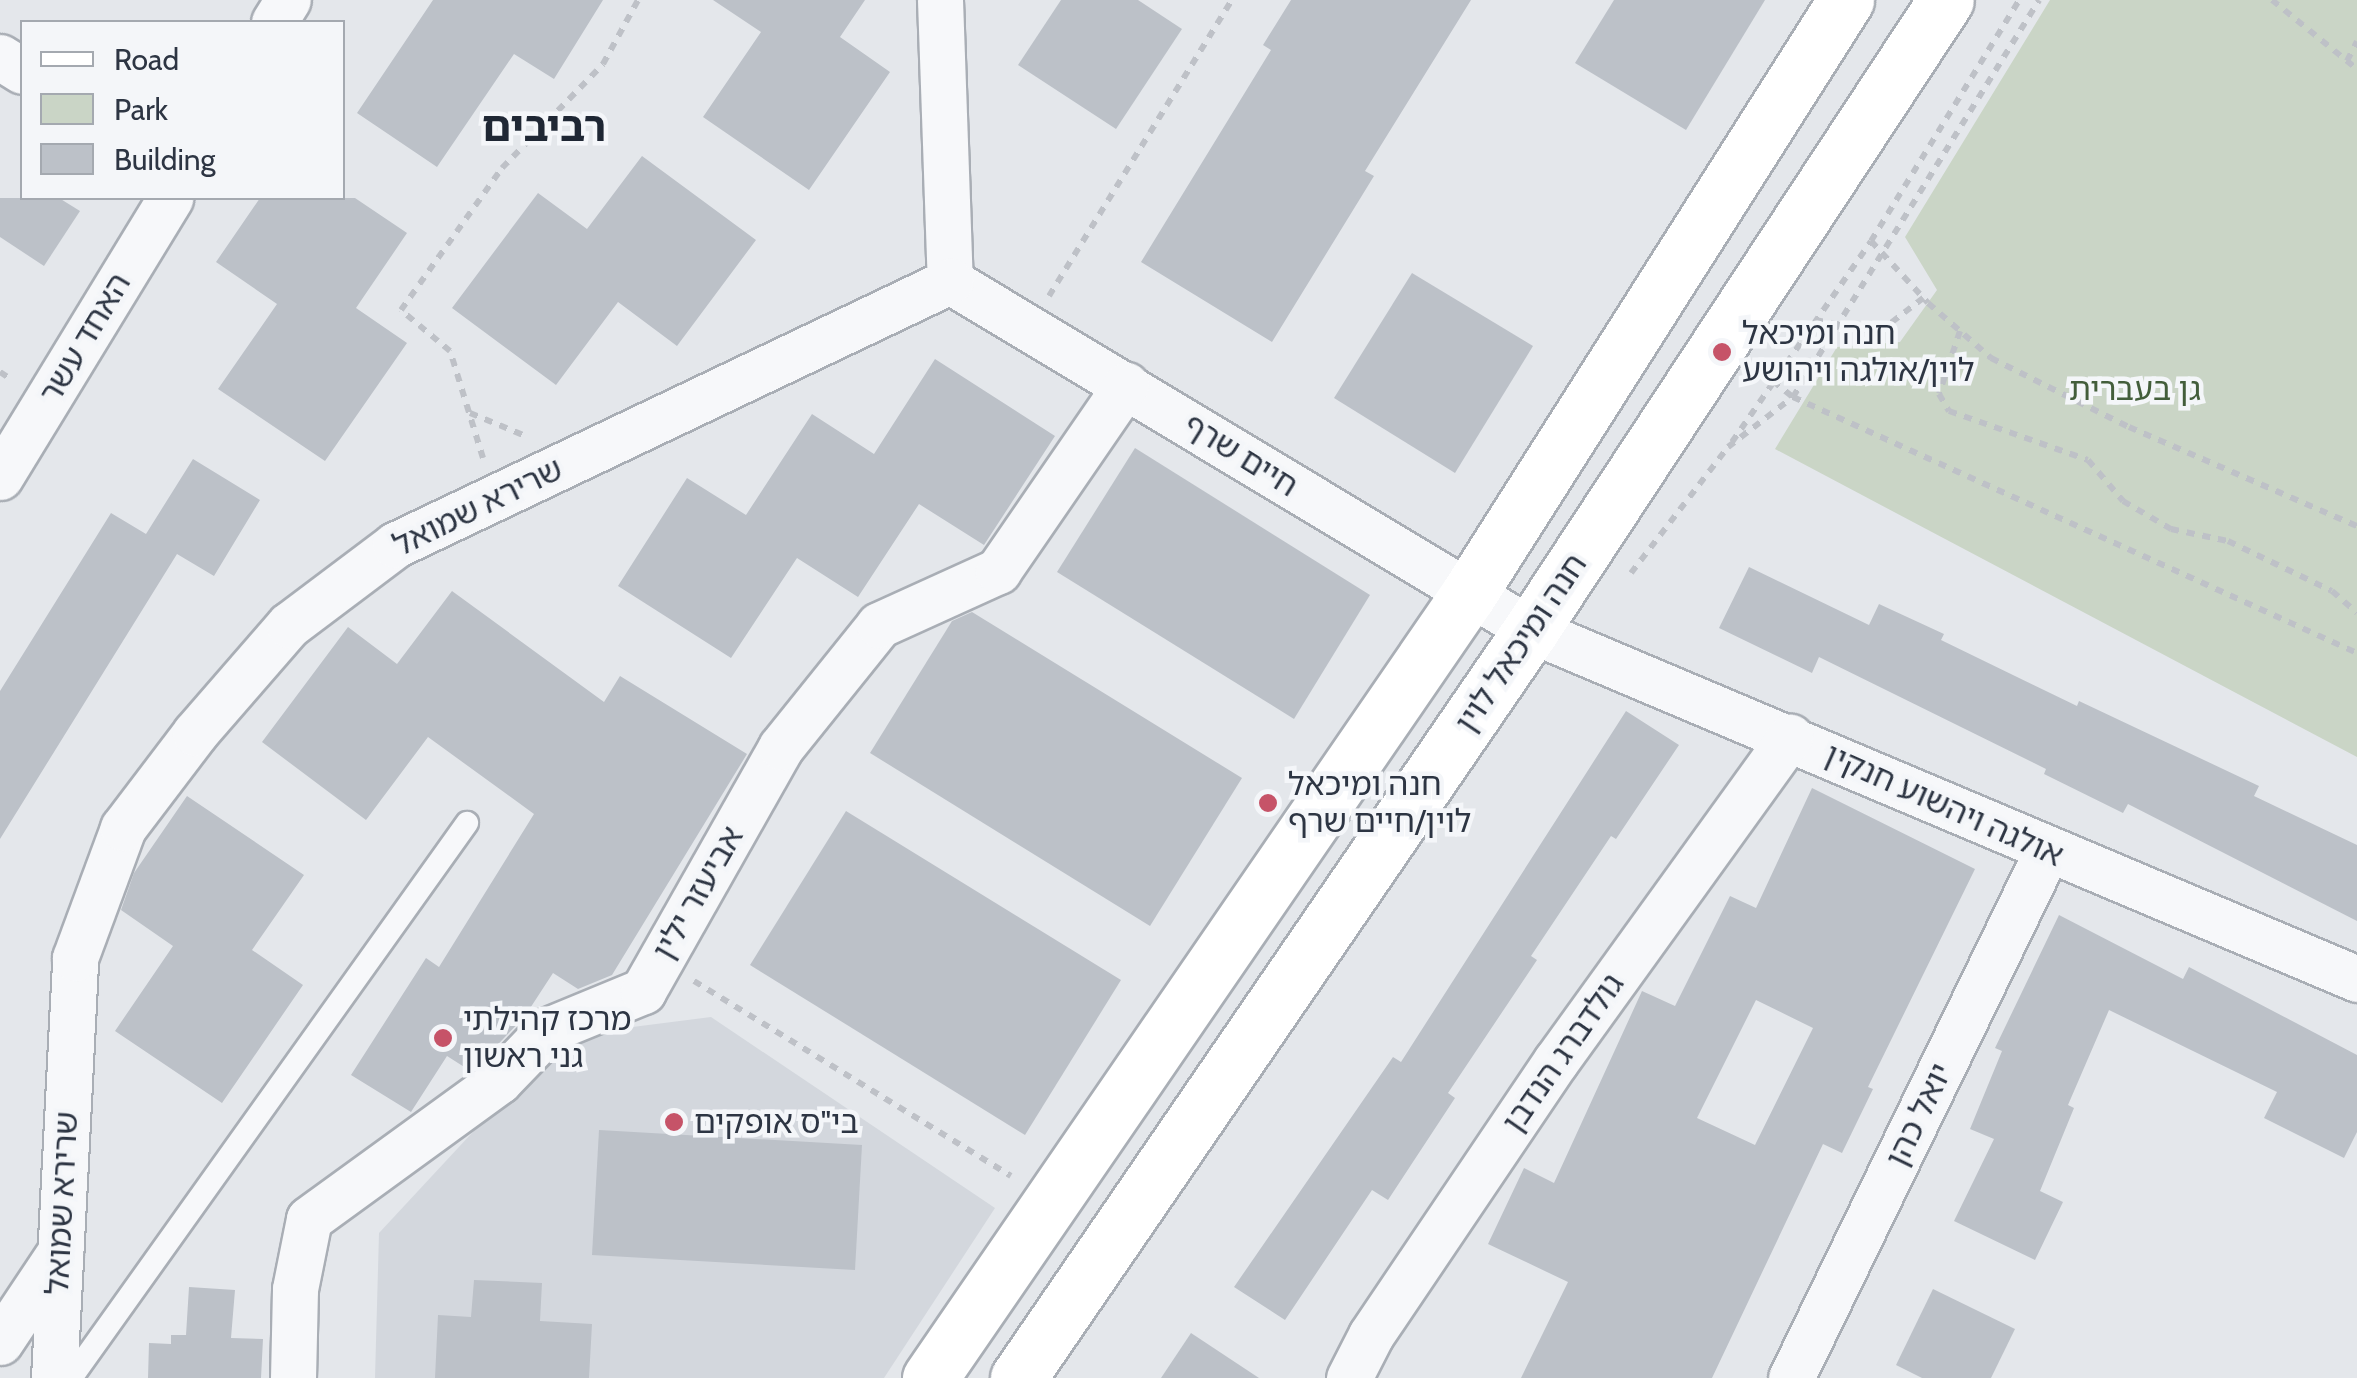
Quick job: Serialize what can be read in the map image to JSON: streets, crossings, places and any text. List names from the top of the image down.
{
  "streets": {
    "main road": ["חנה ומיכאל לוין"],
    "street": [
      "האחד עשר",
      "חיים שרף",
      "שרירא שמואל",
      "אולגה ויהשוע חנקין",
      "אביעזר ילין",
      "גולדברג הנדבן",
      "יואל כהן"
    ]
  },
  "crossings": [
    ["חיים שרף", "שרירא שמואל"],
    ["חיים שרף", "חנה ומיכאל לוין"],
    ["חיים שרף", "אולגה ויהשוע חנקין"],
    ["חיים שרף", "אביעזר ילין"],
    ["חנה ומיכאל לוין", "אולגה ויהשוע חנקין"],
    ["אולגה ויהשוע חנקין", "גולדברג הנדבן"],
    ["אולגה ויהשוע חנקין", "יואל כהן"]
  ],
  "districts": ["רביבים"],
  "parks": ["גן בעברית"],
  "places": [
    "חנה ומיכאל לוין/אולגה ויהושע",
    "חנה ומיכאל לוין/חיים שרף",
    "מרכז קהילתי גני ראשון",
    "בי\"ס אופקים"
  ],
  "legend": ["Road", "Park", "Building"]
}
